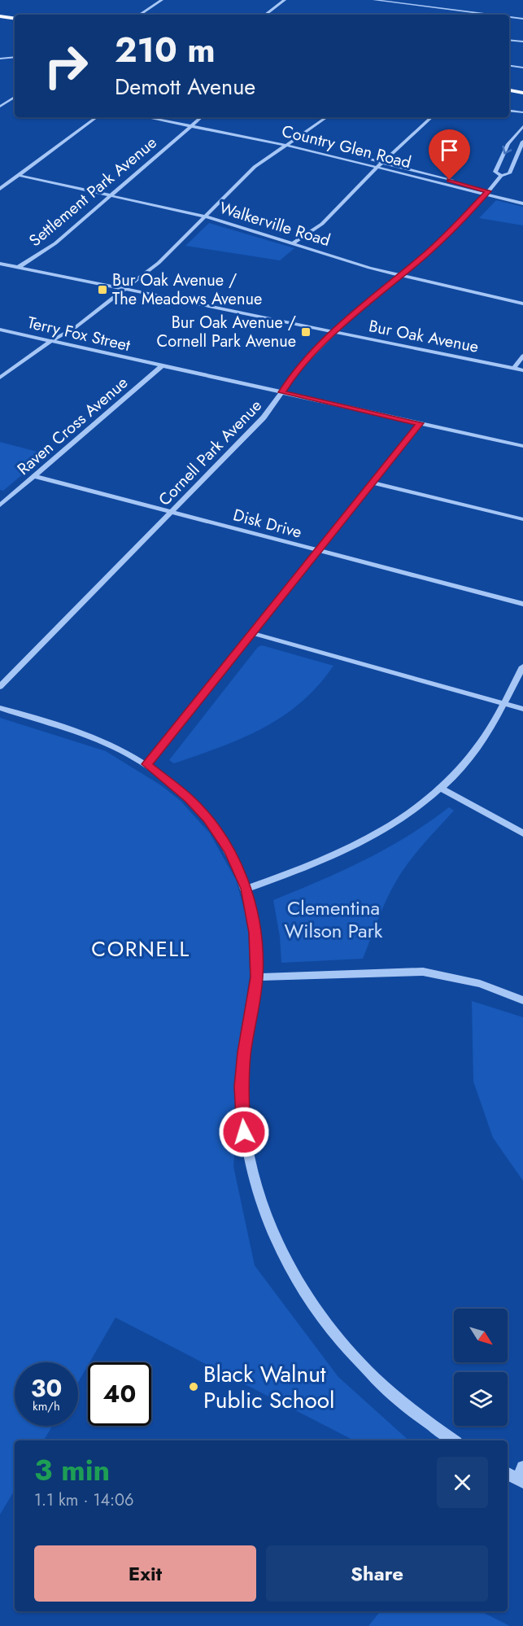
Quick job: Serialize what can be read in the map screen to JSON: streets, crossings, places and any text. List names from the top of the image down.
{
  "streets": {
    "street": [
      "Country Glen Road",
      "Settlement Park Avenue",
      "Walkerville Road",
      "Terry Fox Street",
      "Bur Oak Avenue",
      "Raven Cross Avenue",
      "Cornell Park Avenue",
      "Disk Drive"
    ]
  },
  "crossings": [
    ["Country Glen Road", "Settlement Park Avenue"],
    ["Country Glen Road", "Cornell Park Avenue"],
    ["Settlement Park Avenue", "Walkerville Road"],
    ["Settlement Park Avenue", "Bur Oak Avenue"],
    ["Walkerville Road", "Cornell Park Avenue"],
    ["Terry Fox Street", "Raven Cross Avenue"],
    ["Terry Fox Street", "Cornell Park Avenue"],
    ["Bur Oak Avenue", "Cornell Park Avenue"],
    ["Raven Cross Avenue", "Disk Drive"],
    ["Cornell Park Avenue", "Disk Drive"]
  ],
  "districts": ["CORNELL"],
  "parks": ["Clementina Wilson Park"],
  "places": {
    "transit": ["Bur Oak Avenue / The Meadows Avenue", "Bur Oak Avenue / Cornell Park Avenue"],
    "other": ["Black Walnut Public School"]
  },
  "north": "bottom right",
  "page": {
    "turn": ["210 m", "Demott Avenue"],
    "speed": "30 km/h",
    "limit": "40",
    "heading": ["3 min", "1.1 km · 14:06"],
    "buttons": ["Exit", "Share"]
  }
}
